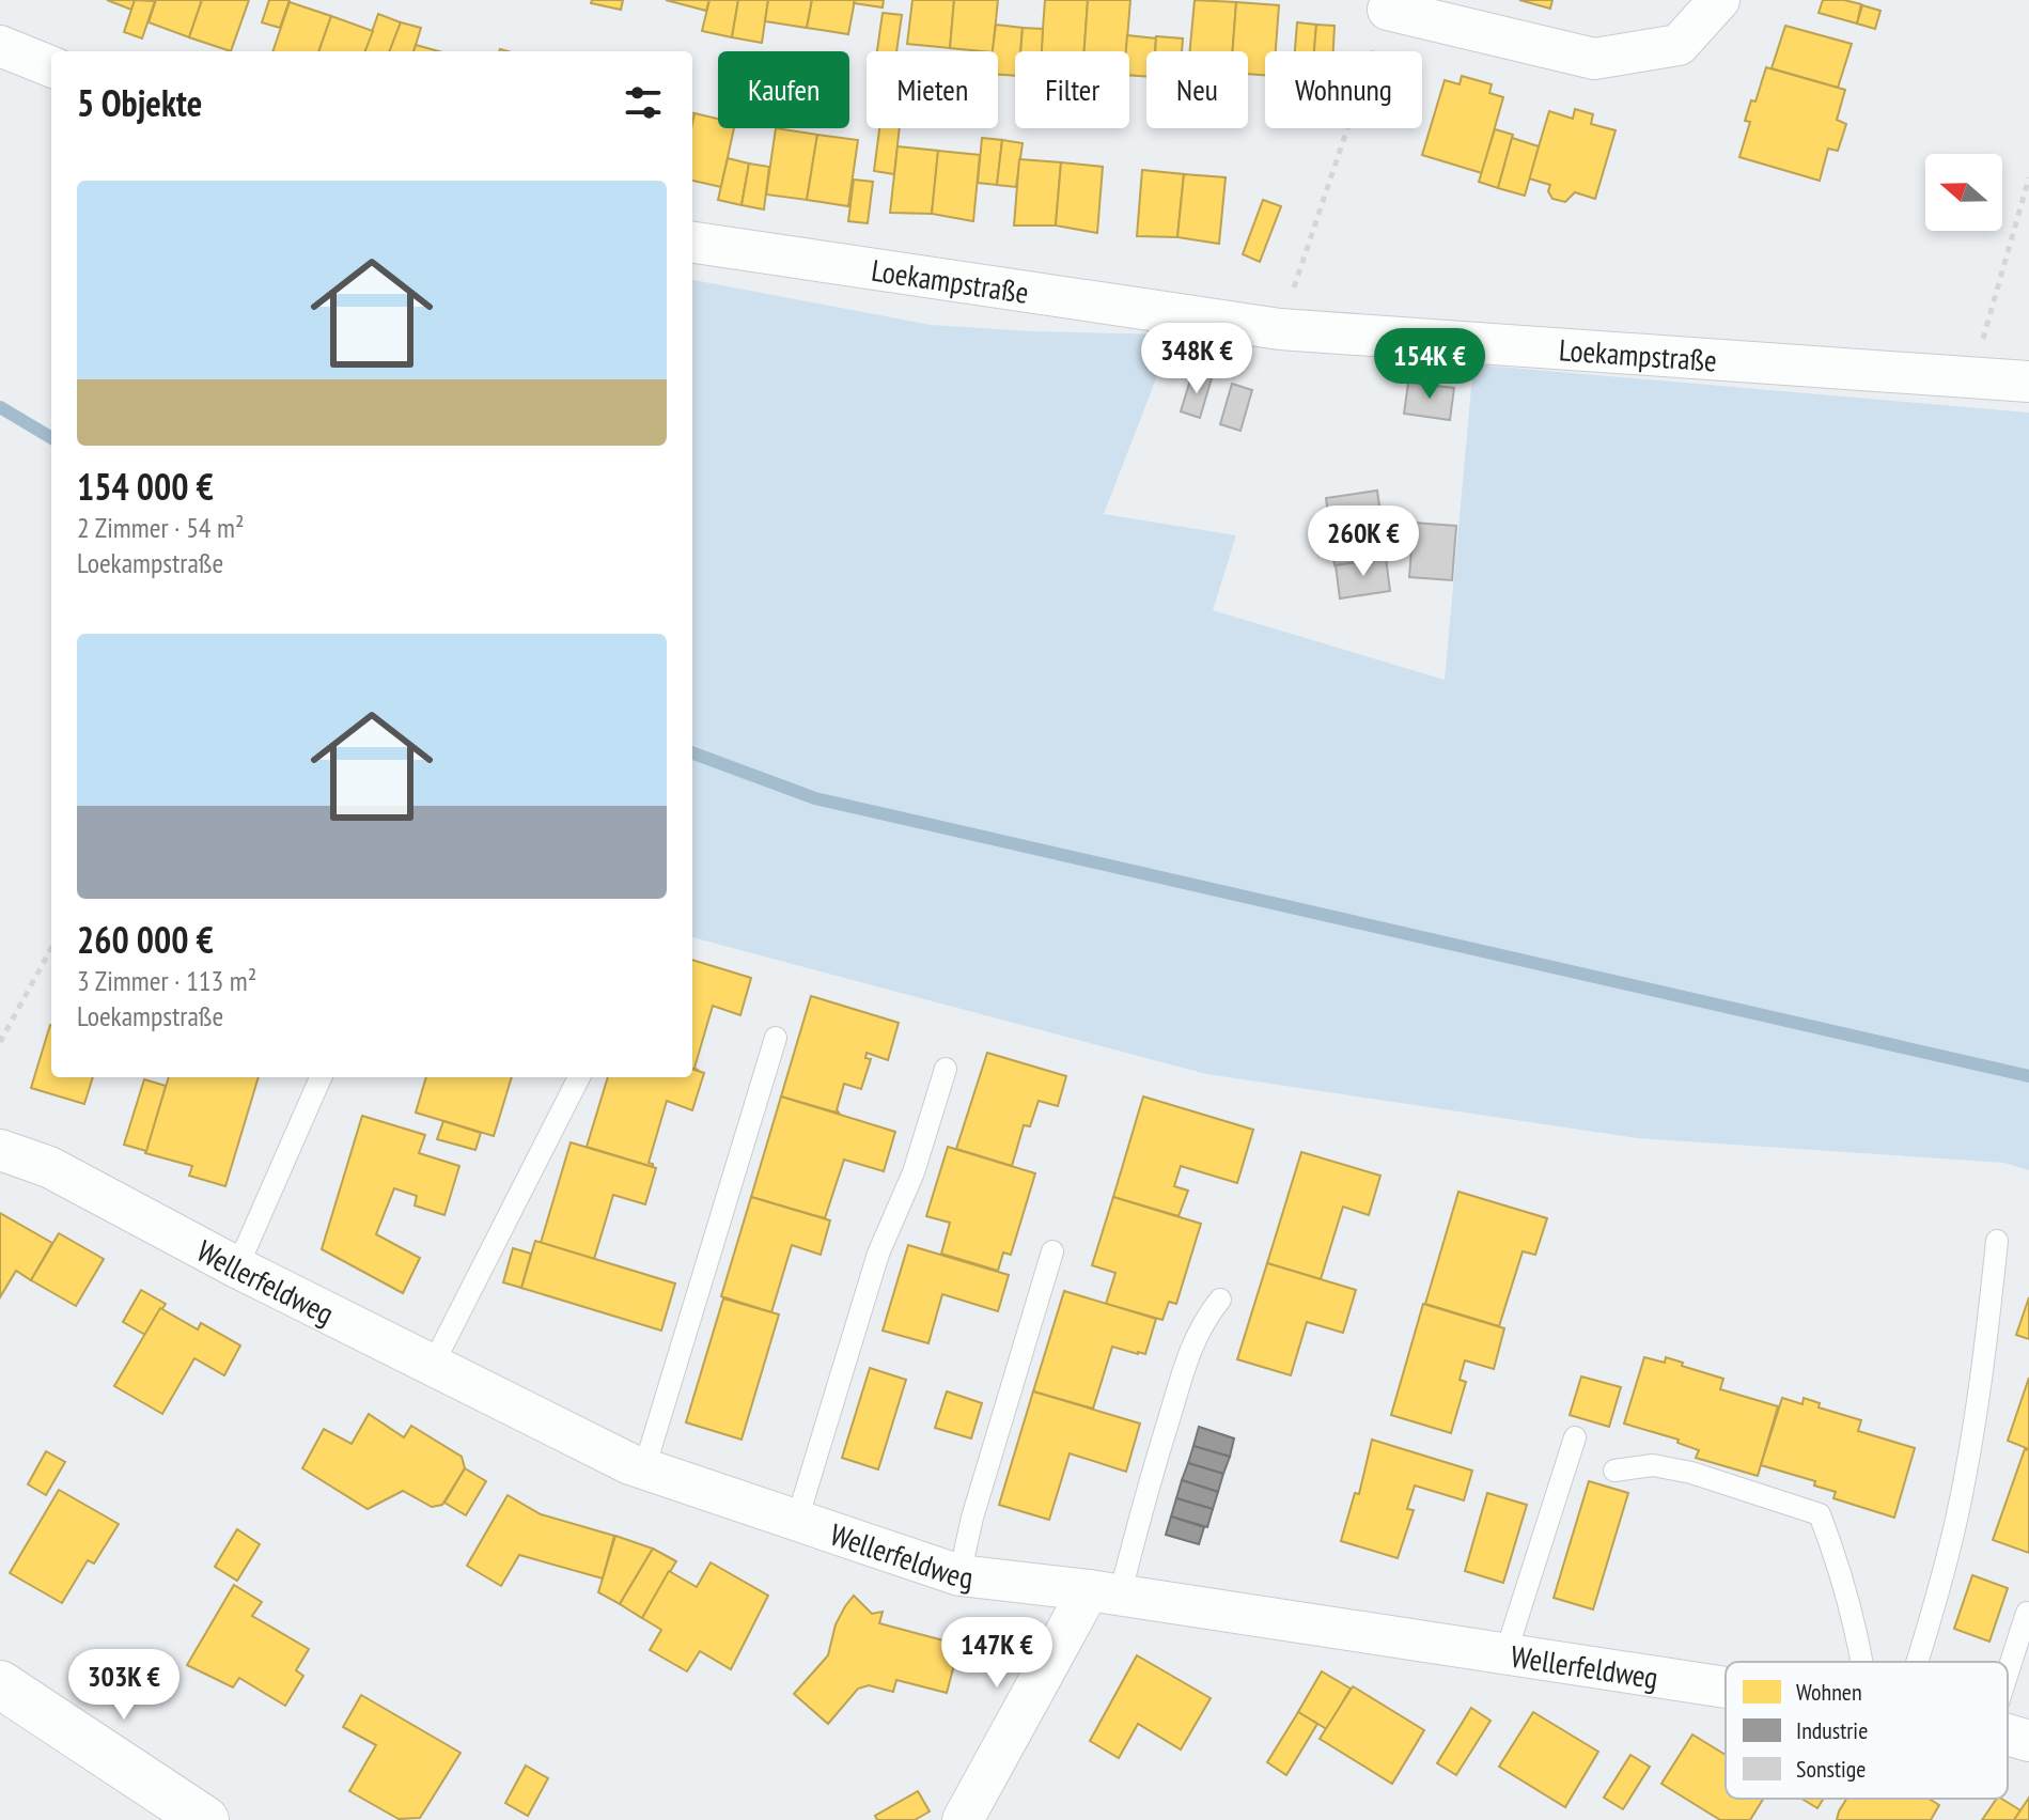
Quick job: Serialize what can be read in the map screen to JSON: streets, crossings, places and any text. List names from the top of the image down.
{
  "streets": {
    "street": ["Loekampstraße", "Wellerfeldweg"]
  },
  "legend": ["Wohnen", "Industrie", "Sonstige"],
  "north": "left",
  "page": {
    "chip": [
      "Kaufen",
      "Mieten",
      "Filter",
      "Neu",
      "Wohnung"
    ],
    "heading": "5 Objekte",
    "list": [
      {
        "name": "154 000 €",
        "note": "2 Zimmer · 54 m² · Loekampstraße"
      },
      {
        "name": "260 000 €",
        "note": "3 Zimmer · 113 m² · Loekampstraße"
      }
    ],
    "price": [
      "348K €",
      "154K €",
      "260K €",
      "147K €",
      "303K €"
    ]
  }
}
